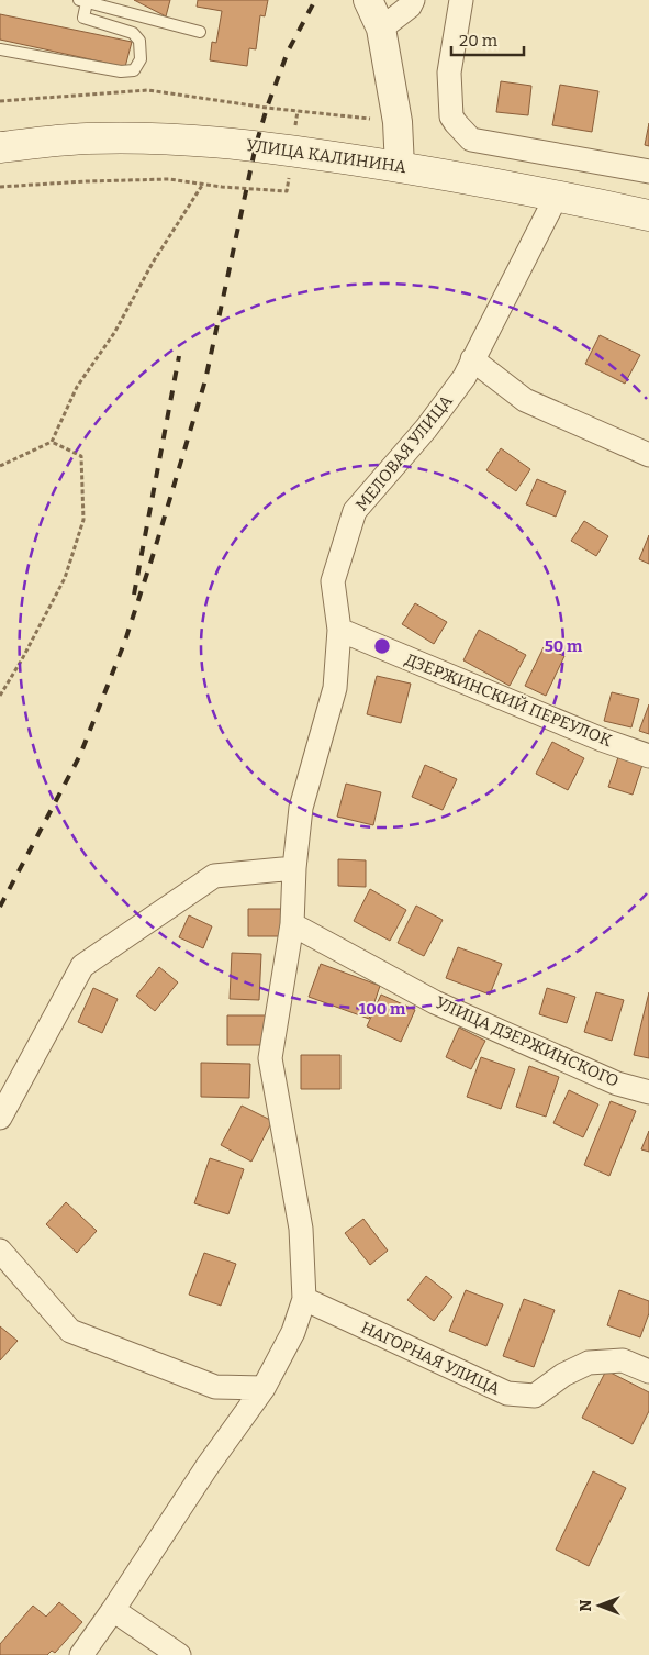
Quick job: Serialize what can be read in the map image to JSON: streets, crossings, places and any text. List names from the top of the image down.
{
  "streets": {
    "main road": ["УЛИЦА КАЛИНИНА"],
    "street": [
      "МЕЛОВАЯ УЛИЦА",
      "ДЗЕРЖИНСКИЙ ПЕРЕУЛОК",
      "УЛИЦА ДЗЕРЖИНСКОГО",
      "НАГОРНАЯ УЛИЦА"
    ]
  },
  "crossings": [
    ["УЛИЦА КАЛИНИНА", "МЕЛОВАЯ УЛИЦА"],
    ["МЕЛОВАЯ УЛИЦА", "ДЗЕРЖИНСКИЙ ПЕРЕУЛОК"],
    ["МЕЛОВАЯ УЛИЦА", "УЛИЦА ДЗЕРЖИНСКОГО"],
    ["МЕЛОВАЯ УЛИЦА", "НАГОРНАЯ УЛИЦА"]
  ],
  "scale_bar": "20 m",
  "north": "left",
  "rings": ["50 m", "100 m"]
}
